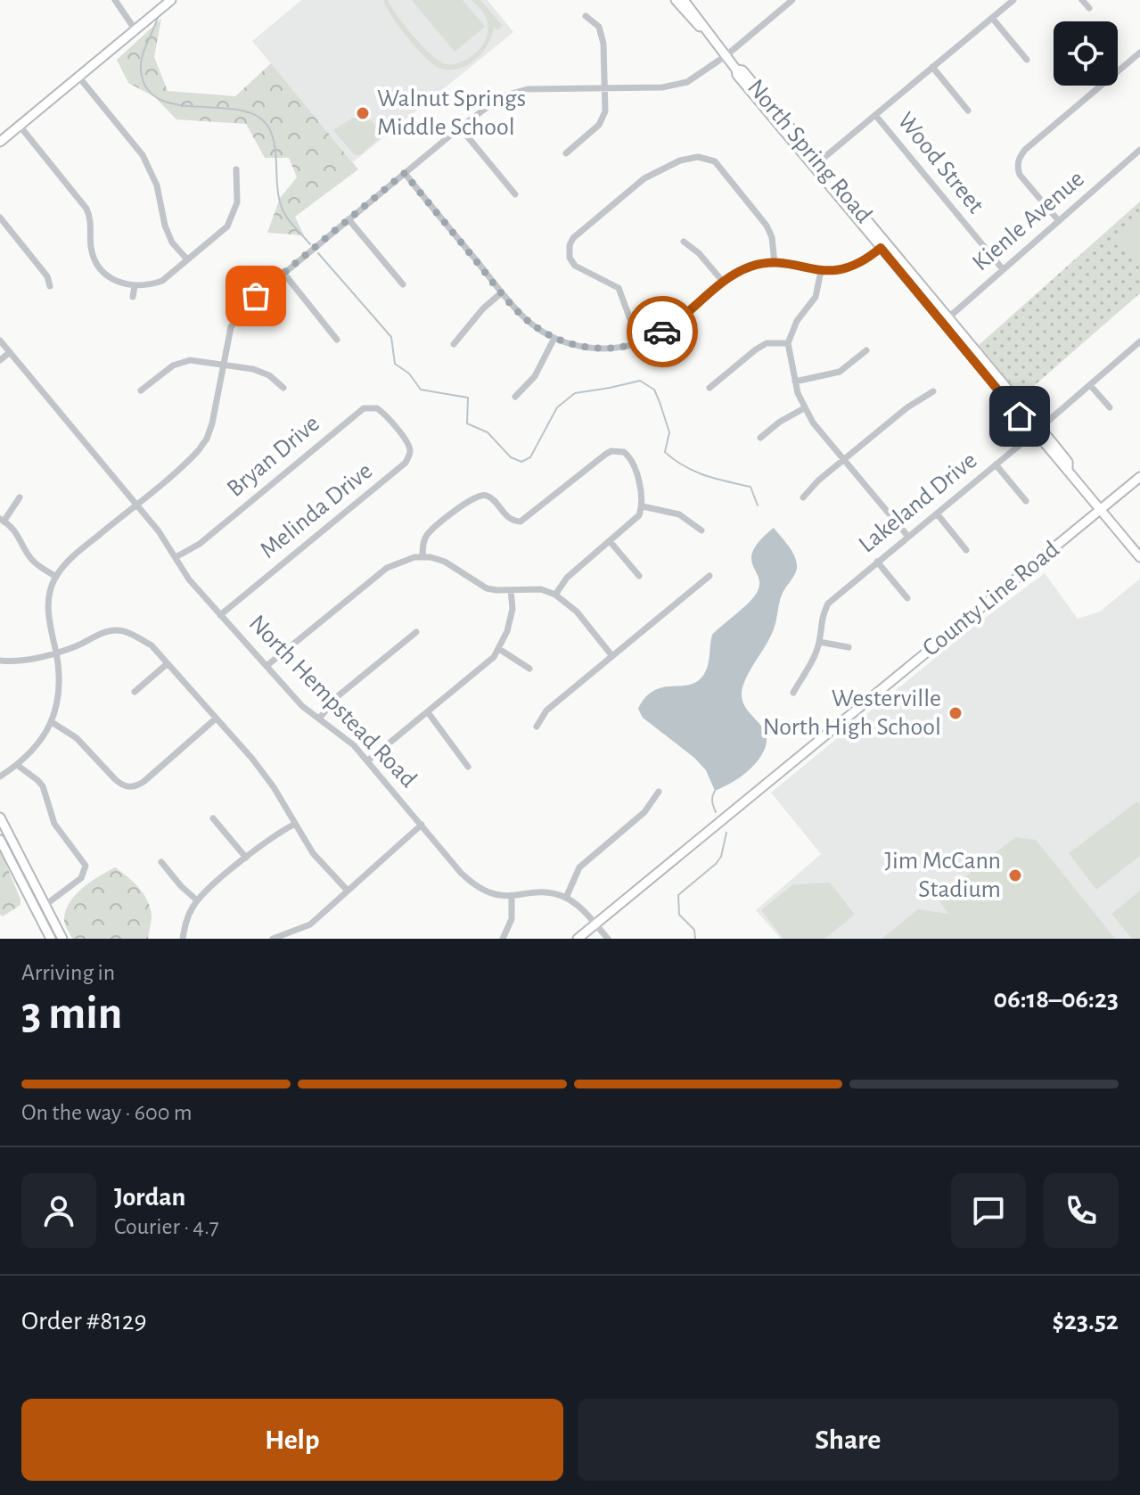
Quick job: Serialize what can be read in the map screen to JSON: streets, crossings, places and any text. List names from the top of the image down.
{
  "streets": {
    "main road": ["North Spring Road", "County Line Road"],
    "street": [
      "Wood Street",
      "Kienle Avenue",
      "Bryan Drive",
      "Lakeland Drive",
      "Melinda Drive",
      "North Hempstead Road"
    ]
  },
  "crossings": [
    ["North Spring Road", "Kienle Avenue"],
    ["North Spring Road", "Lakeland Drive"],
    ["North Spring Road", "County Line Road"],
    ["Wood Street", "Kienle Avenue"],
    ["Bryan Drive", "Melinda Drive"],
    ["Bryan Drive", "North Hempstead Road"],
    ["Melinda Drive", "North Hempstead Road"]
  ],
  "places": ["Walnut Springs Middle School", "Westerville North High School", "Jim McCann Stadium"],
  "page": {
    "heading": ["3 min", "Arriving in", "06:18–06:23"],
    "panel": [
      "Jordan",
      "Courier · 4.7",
      "Order #8129",
      "$23.52"
    ],
    "bar": "On the way · 600 m",
    "buttons": ["Help", "Share"]
  }
}
